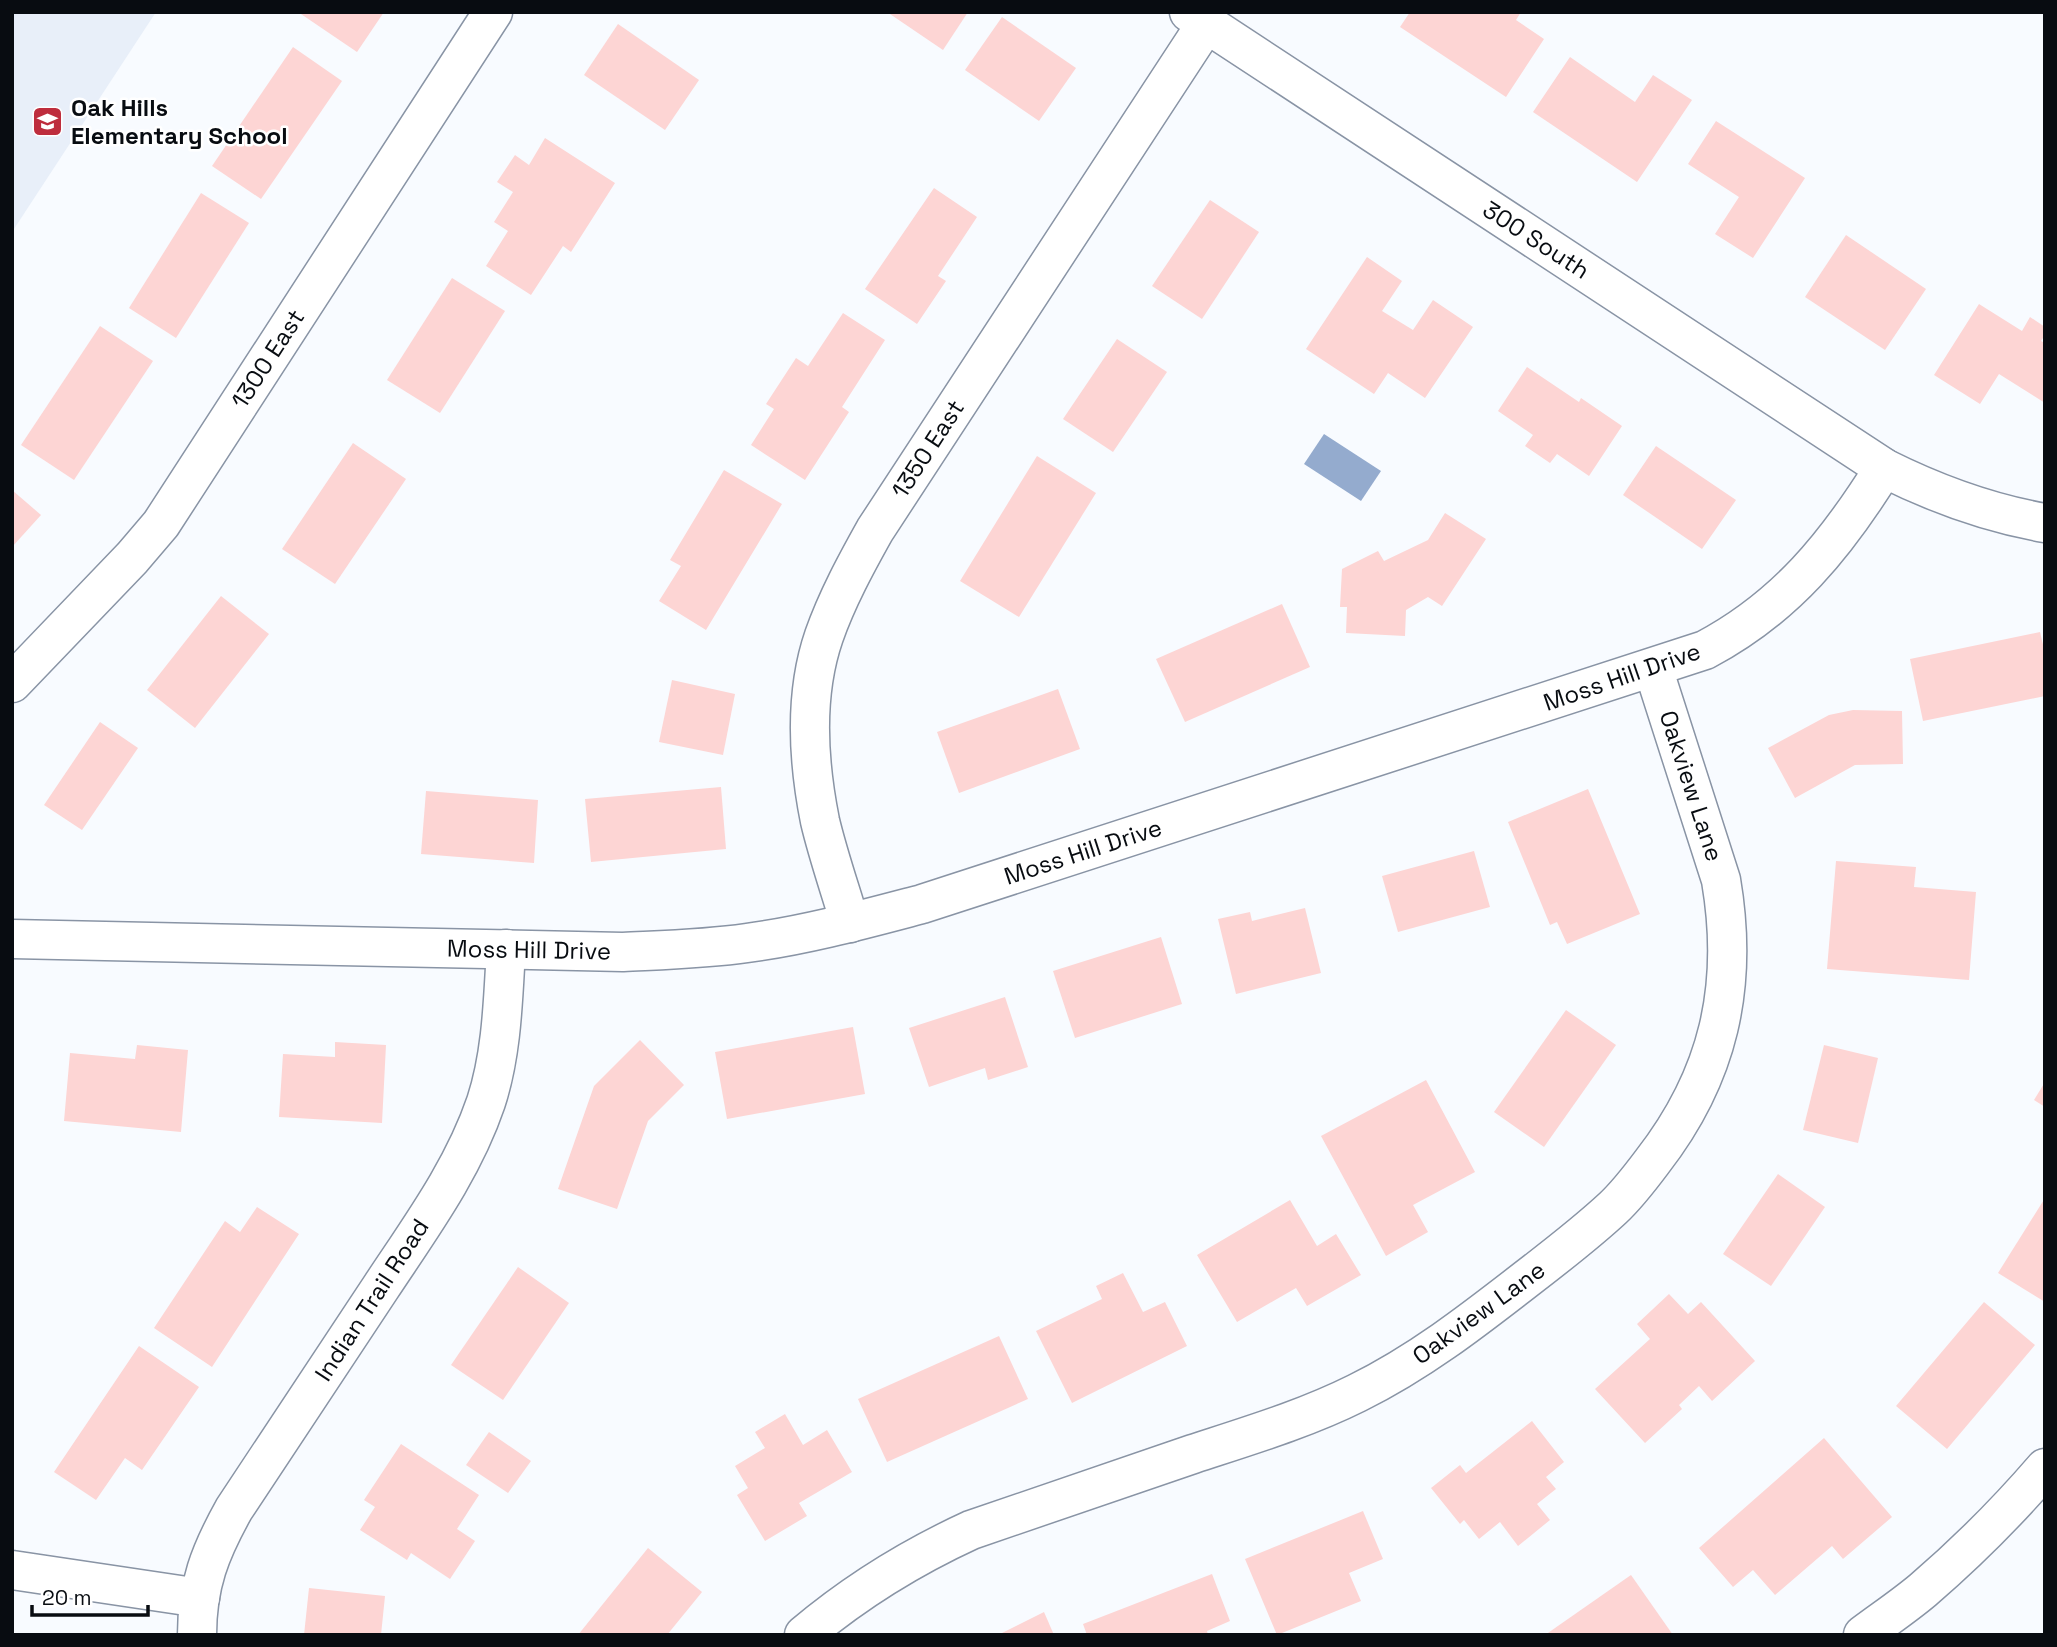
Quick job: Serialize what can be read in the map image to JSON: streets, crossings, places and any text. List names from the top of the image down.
{
  "streets": {
    "street": [
      "300 South",
      "1300 East",
      "1350 East",
      "Moss Hill Drive",
      "Oakview Lane",
      "Indian Trail Road"
    ]
  },
  "crossings": [
    ["300 South", "1350 East"],
    ["300 South", "Moss Hill Drive"],
    ["1350 East", "Moss Hill Drive"],
    ["Moss Hill Drive", "Oakview Lane"],
    ["Moss Hill Drive", "Indian Trail Road"]
  ],
  "places": {
    "school or university": ["Oak Hills Elementary School"]
  },
  "scale_bar": "20 m"
}
